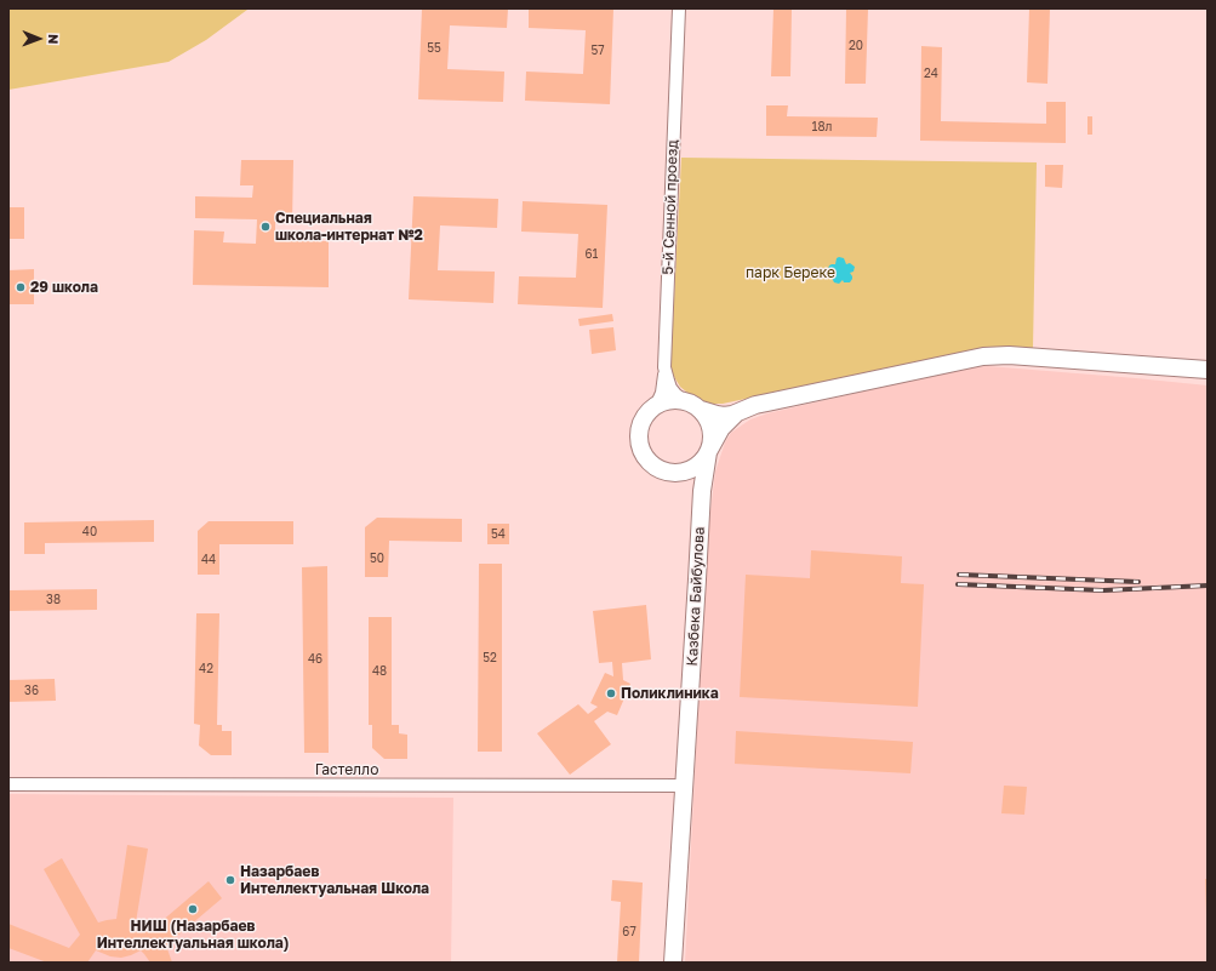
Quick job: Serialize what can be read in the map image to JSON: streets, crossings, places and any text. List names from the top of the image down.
{
  "streets": {
    "street": ["5-й Сенной проезд", "Казбека Байбулова", "Гастелло"]
  },
  "crossings": [
    ["5-й Сенной проезд", "Казбека Байбулова"],
    ["Казбека Байбулова", "Гастелло"]
  ],
  "parks": ["парк Береке"],
  "places": [
    "Специальная школа-интернат №2",
    "29 школа",
    "Поликлиника",
    "Назарбаев Интеллектуальная Школа",
    "НИШ (Назарбаев Интеллектуальная школа)"
  ],
  "house_numbers": [
    "20",
    "55",
    "57",
    "24",
    "18л",
    "61",
    "40",
    "54",
    "50",
    "44",
    "38",
    "52",
    "46",
    "42",
    "48",
    "36",
    "67"
  ],
  "north": "right"
}
